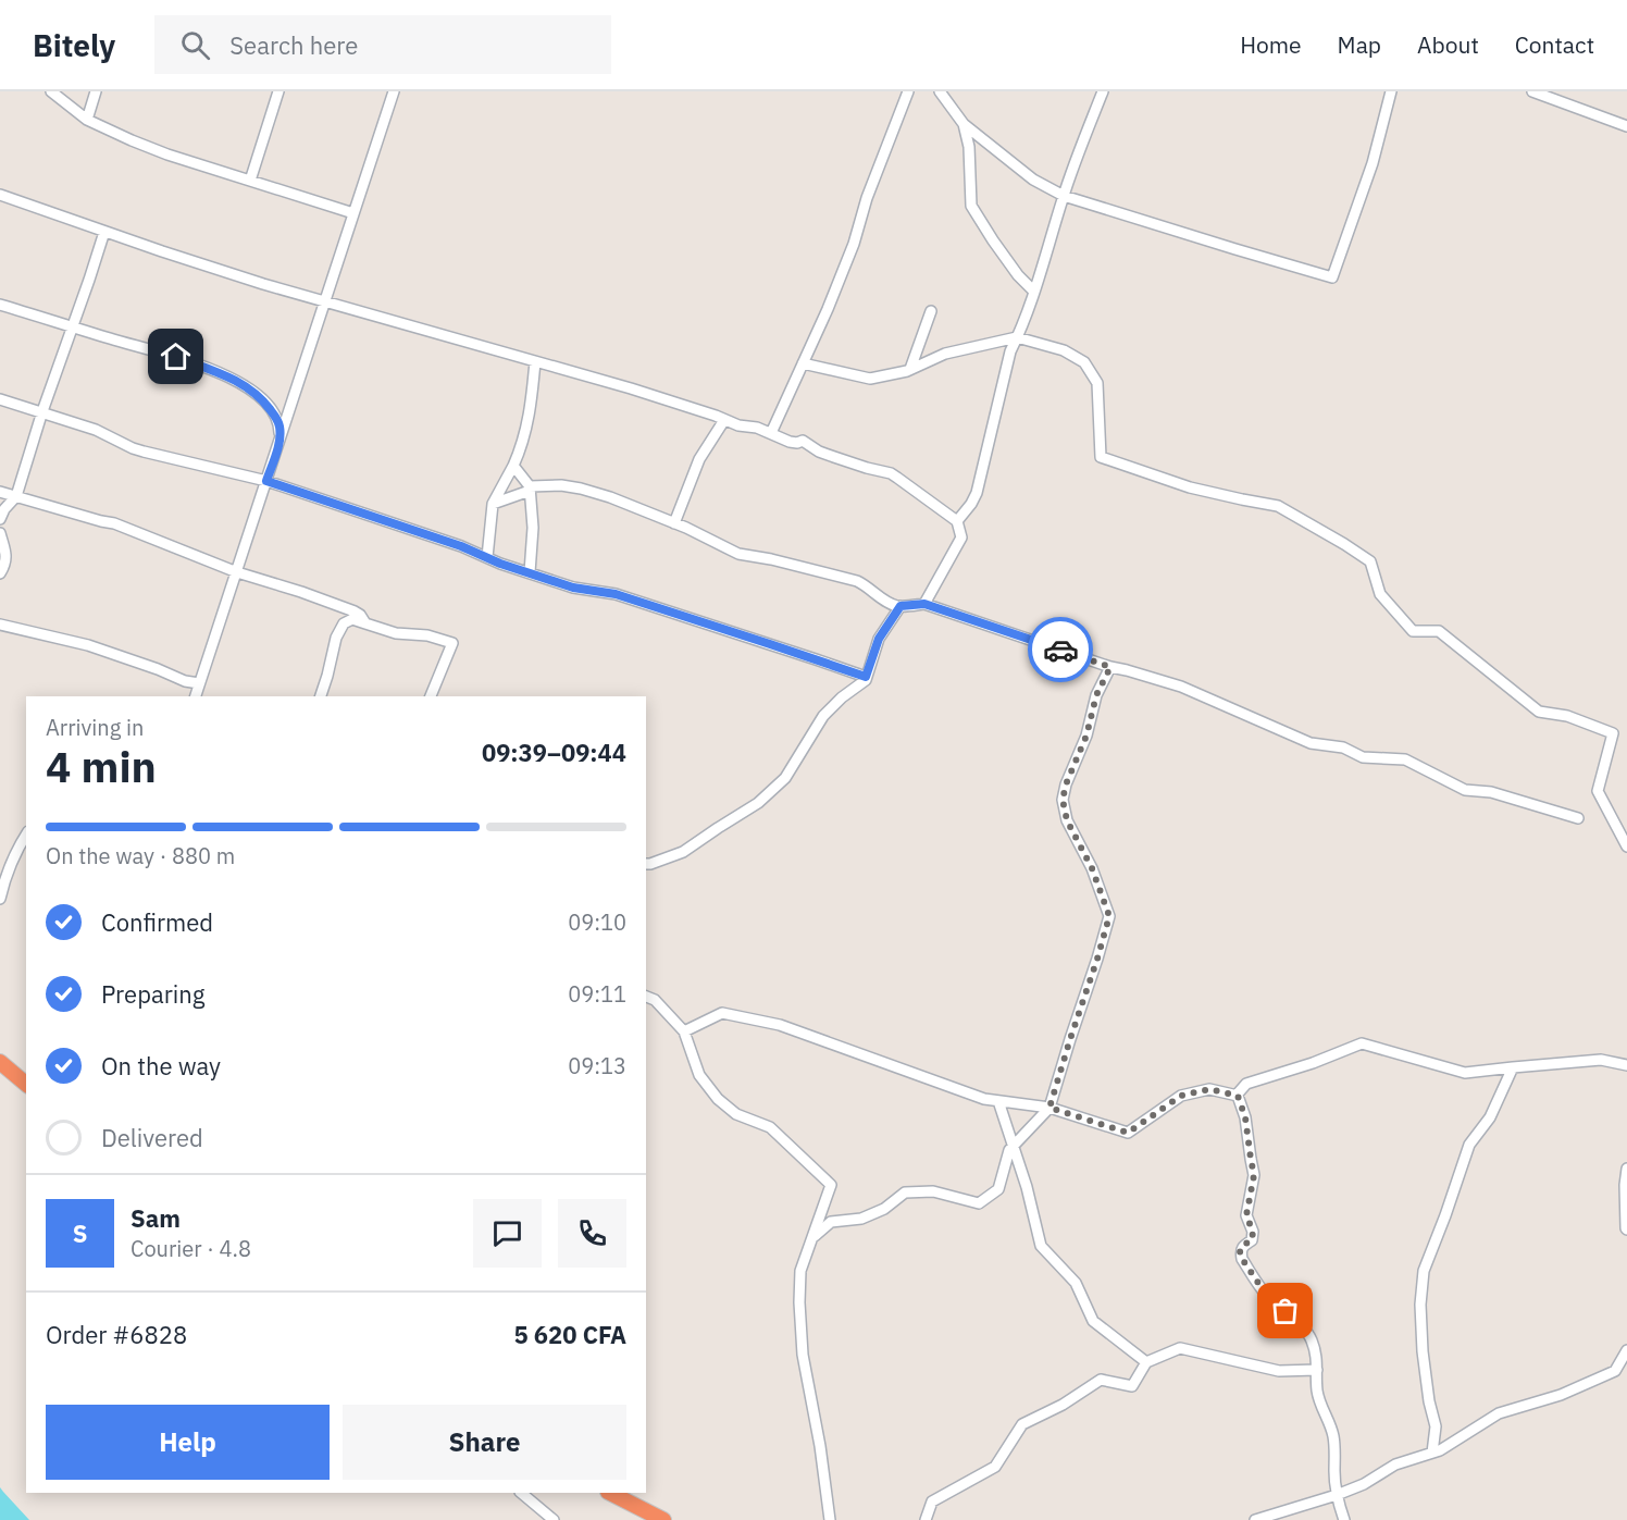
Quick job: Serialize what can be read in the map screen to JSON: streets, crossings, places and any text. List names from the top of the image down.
{
  "page": {
    "header": "Bitely",
    "search": "Search here",
    "nav": [
      "Home",
      "Map",
      "About",
      "Contact"
    ],
    "heading": ["4 min", "Arriving in", "09:39–09:44"],
    "panel": [
      "Sam",
      "Courier · 4.8",
      "Order #6828",
      "5 620 CFA"
    ],
    "bar": "On the way · 880 m",
    "list": [
      ["Confirmed", "09:10"],
      ["Preparing", "09:11"],
      ["On the way", "09:13"],
      "Delivered"
    ],
    "round": "S",
    "buttons": ["Help", "Share"]
  }
}
